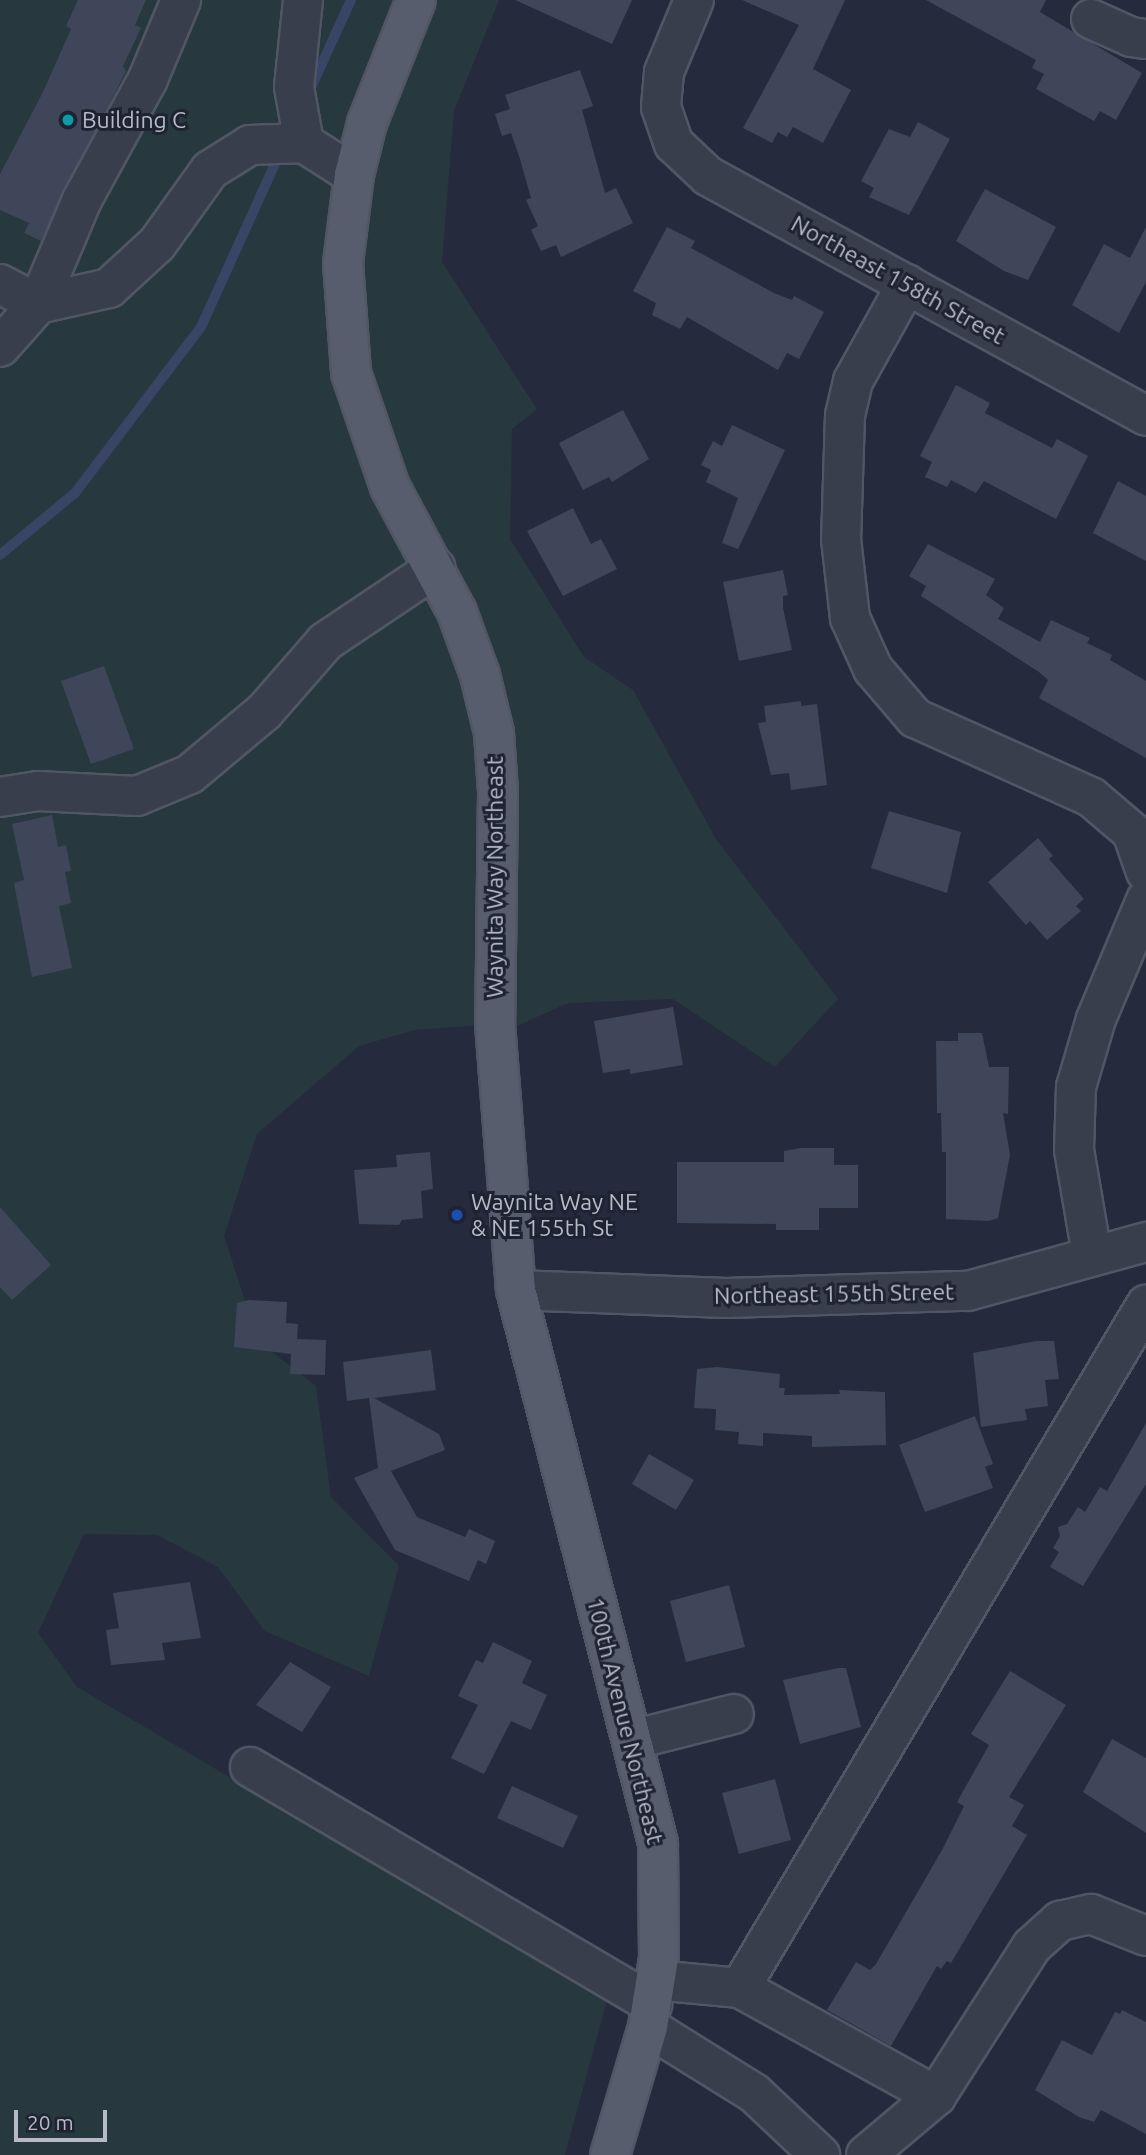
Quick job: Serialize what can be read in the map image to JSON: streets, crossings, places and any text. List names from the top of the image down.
{
  "streets": {
    "main road": ["Waynita Way Northeast", "100th Avenue Northeast"],
    "street": ["Northeast 158th Street", "Northeast 155th Street"]
  },
  "crossings": [
    ["Waynita Way Northeast", "Northeast 155th Street"],
    ["Waynita Way Northeast", "100th Avenue Northeast"],
    ["Northeast 155th Street", "100th Avenue Northeast"]
  ],
  "places": ["Building C", "Waynita Way NE & NE 155th St"],
  "scale_bar": "20 m"
}
